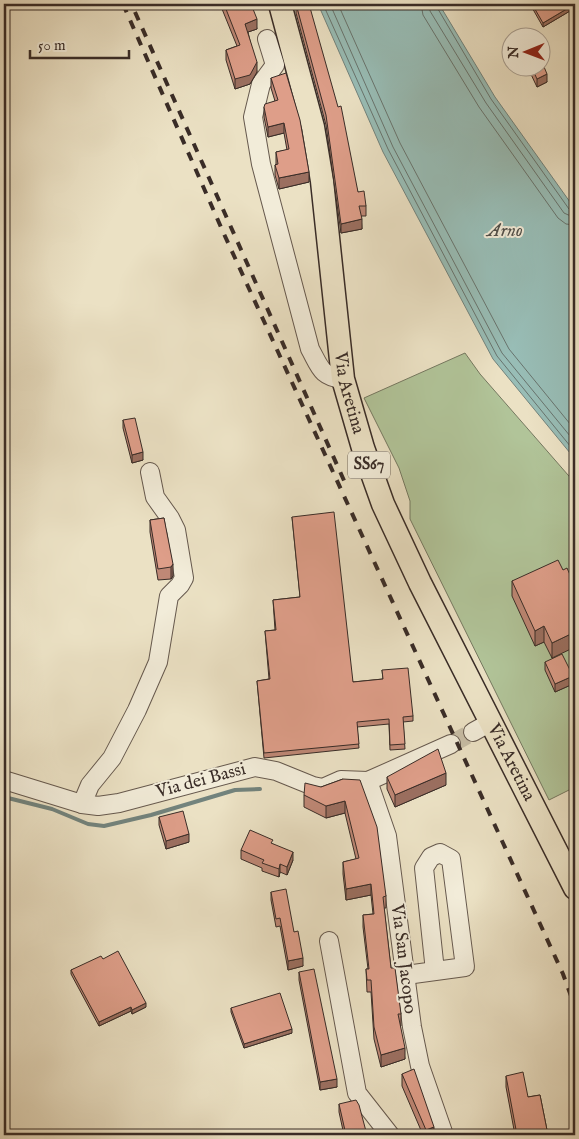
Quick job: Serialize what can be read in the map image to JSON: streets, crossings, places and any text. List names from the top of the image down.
{
  "streets": {
    "main road": ["Via Aretina", "SS67"],
    "street": ["Via dei Bassi", "Via San Jacopo"]
  },
  "crossings": [
    ["Via dei Bassi", "Via San Jacopo"]
  ],
  "water": ["Arno"],
  "scale_bar": "50 m",
  "north": "left"
}
